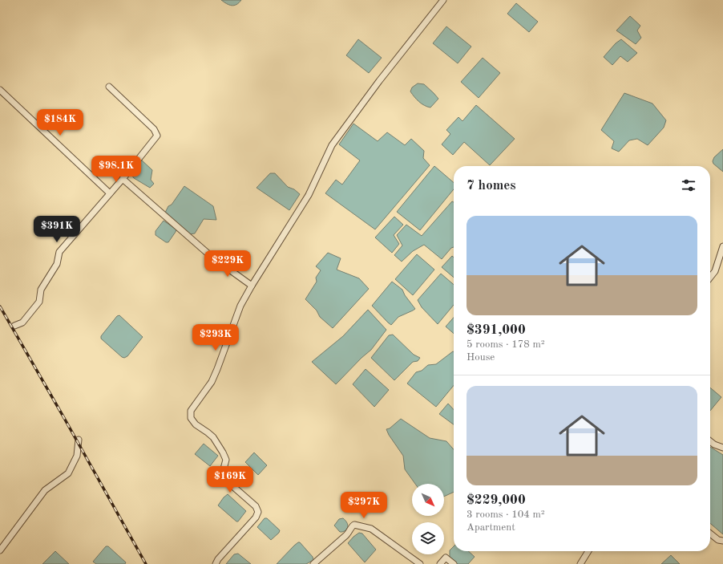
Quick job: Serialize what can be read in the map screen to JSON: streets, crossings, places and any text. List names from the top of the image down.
{
  "north": "bottom right",
  "page": {
    "price": [
      "$184K",
      "$98.1K",
      "$391K",
      "$229K",
      "$293K",
      "$169K",
      "$297K"
    ],
    "heading": "7 homes",
    "list": [
      {
        "name": "$391,000",
        "note": "5 rooms · 178 m² · House"
      },
      {
        "name": "$229,000",
        "note": "3 rooms · 104 m² · Apartment"
      }
    ]
  }
}
